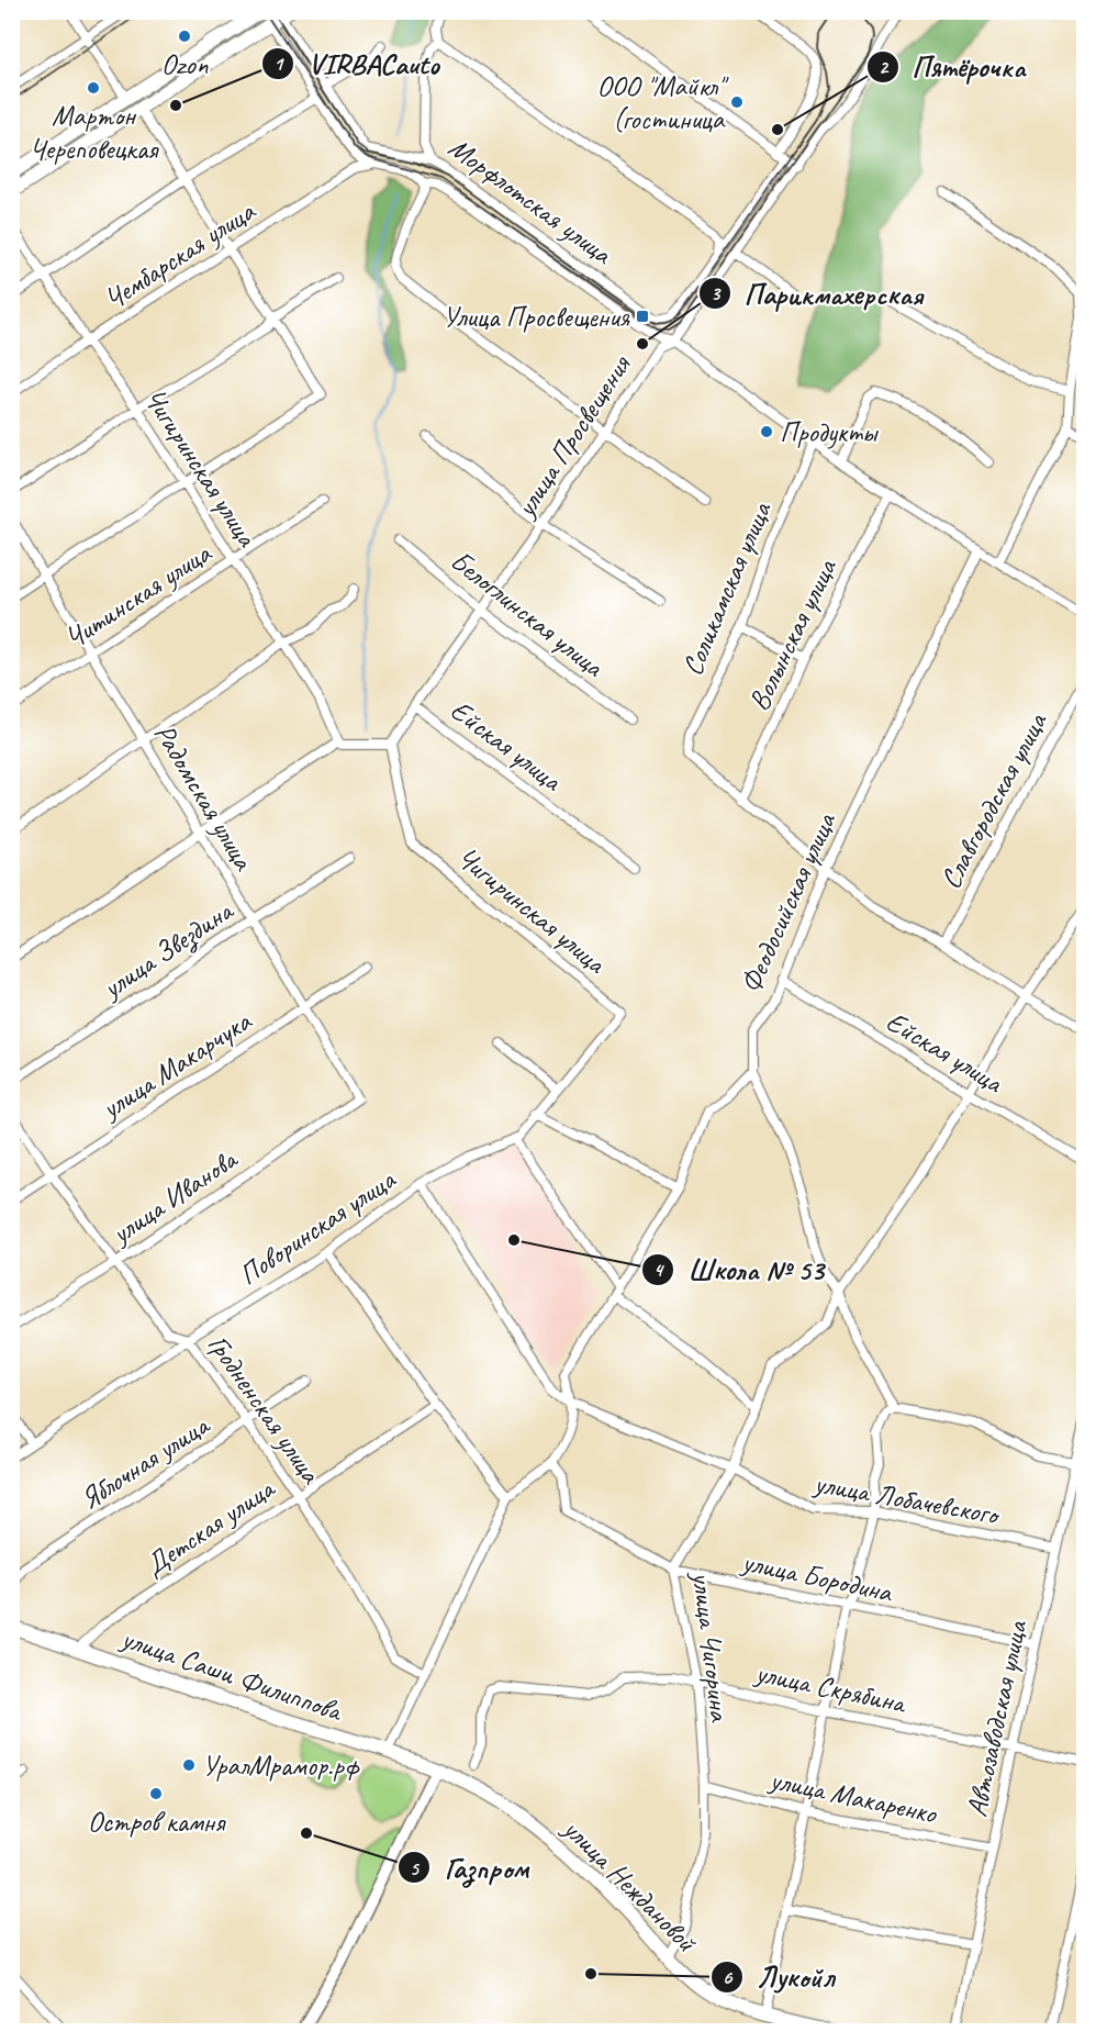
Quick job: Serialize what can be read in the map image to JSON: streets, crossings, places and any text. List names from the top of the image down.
{
  "streets": {
    "highway": ["улица Саши Филиппова", "улица Неждановой"],
    "street": [
      "Морфлотская улица",
      "Чембарская улица",
      "улица Просвещения",
      "Чигиринская улица",
      "Соликамская улица",
      "Читинская улица",
      "Белоглинская улица",
      "Волынская улица",
      "Ейская улица",
      "Радомская улица",
      "Славгородская улица",
      "Феодосийская улица",
      "улица Звездина",
      "улица Макарчука",
      "улица Иванова",
      "Поворинская улица",
      "Гродненская улица",
      "Яблочная улица",
      "улица Лобачевского",
      "Детская улица",
      "улица Бородина",
      "улица Чигорина",
      "улица Скрябина",
      "Автозаводская улица",
      "улица Макаренко"
    ]
  },
  "crossings": [
    ["Морфлотская улица", "улица Просвещения"],
    ["Морфлотская улица", "Соликамская улица"],
    ["Морфлотская улица", "Волынская улица"],
    ["Морфлотская улица", "Феодосийская улица"],
    ["Чембарская улица", "Чигиринская улица"],
    ["улица Просвещения", "Чигиринская улица"],
    ["улица Просвещения", "Белоглинская улица"],
    ["улица Просвещения", "Ейская улица"],
    ["Чигиринская улица", "Читинская улица"],
    ["Чигиринская улица", "Поворинская улица"],
    ["Соликамская улица", "Волынская улица"],
    ["Читинская улица", "Радомская улица"],
    ["Ейская улица", "Феодосийская улица"],
    ["Ейская улица", "улица Чигорина"],
    ["Радомская улица", "улица Звездина"],
    ["Радомская улица", "улица Макарчука"],
    ["Радомская улица", "улица Иванова"],
    ["улица Макарчука", "Гродненская улица"],
    ["улица Иванова", "Гродненская улица"],
    ["Поворинская улица", "Гродненская улица"],
    ["Гродненская улица", "Яблочная улица"],
    ["Гродненская улица", "Детская улица"],
    ["улица Лобачевского", "улица Чигорина"],
    ["улица Лобачевского", "Автозаводская улица"],
    ["Детская улица", "улица Саши Филиппова"],
    ["улица Бородина", "улица Чигорина"],
    ["улица Бородина", "Автозаводская улица"],
    ["улица Чигорина", "улица Скрябина"],
    ["улица Чигорина", "улица Макаренко"],
    ["улица Чигорина", "улица Неждановой"],
    ["улица Саши Филиппова", "улица Неждановой"],
    ["улица Скрябина", "Автозаводская улица"],
    ["Автозаводская улица", "улица Макаренко"]
  ],
  "places": {
    "other": [
      "Ozon",
      "Мартон Череповецкая",
      "ООО \"Майкл\" (гостиница",
      "VIRBACauto",
      "Пятёрочка",
      "Парикмахерская",
      "Продукты",
      "Школа № 53",
      "УралМрамор.рф",
      "Остров камня",
      "Газпром",
      "Лукойл"
    ],
    "transit": ["Улица Просвещения"]
  }
}
